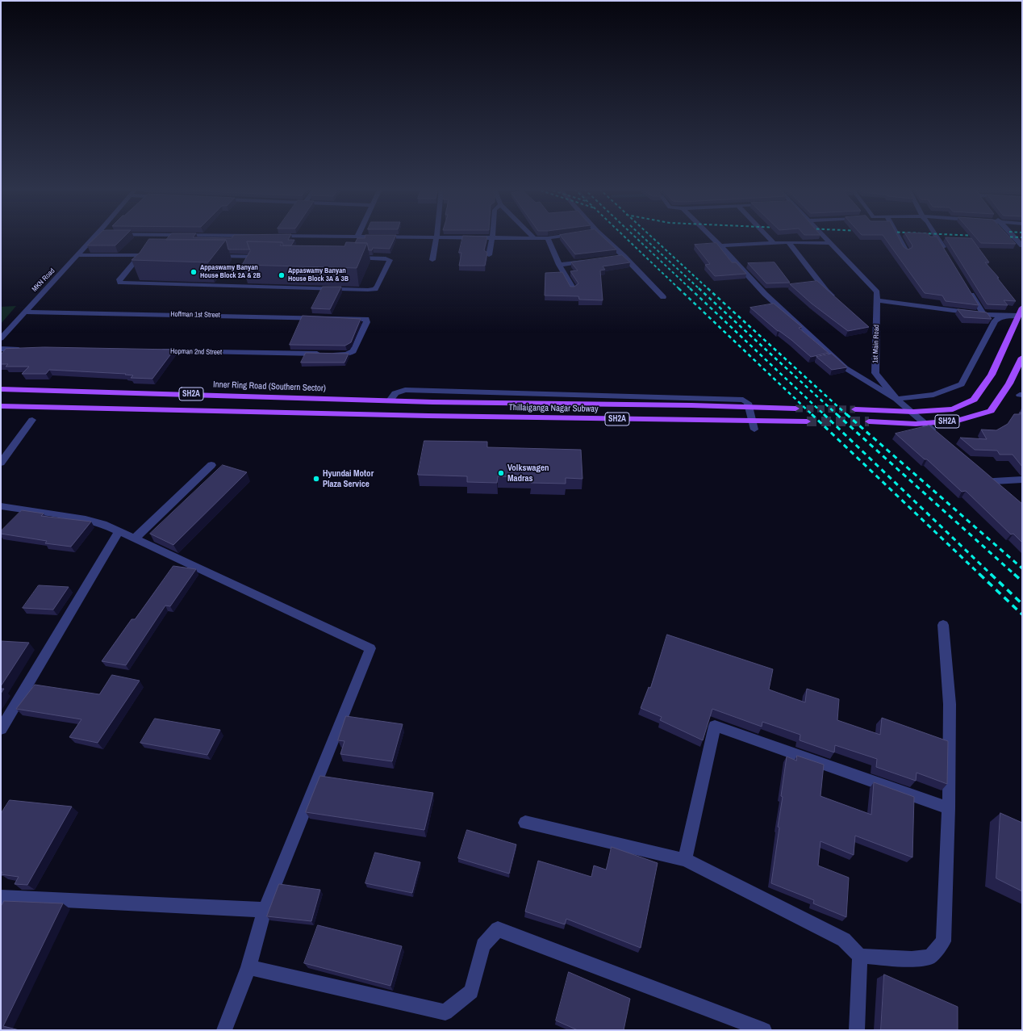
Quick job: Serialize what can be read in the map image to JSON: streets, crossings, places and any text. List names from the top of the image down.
{
  "streets": {
    "main road": ["Inner Ring Road (Southern Sector)", "SH2A", "Thillaiganga Nagar Subway"],
    "street": [
      "MKN Road",
      "Hoffman 1st Street",
      "1st Main Road",
      "Hopman 2nd Street"
    ]
  },
  "crossings": [
    ["MKN Road", "Hoffman 1st Street"],
    ["Hoffman 1st Street", "Hopman 2nd Street"],
    ["Inner Ring Road (Southern Sector)", "Thillaiganga Nagar Subway"],
    ["SH2A", "Thillaiganga Nagar Subway"]
  ],
  "places": [
    "Appaswamy Banyan House Block 2A & 2B",
    "Appaswamy Banyan House Block 3A & 3B",
    "Volkswagen Madras",
    "Hyundai Motor Plaza Service"
  ]
}
